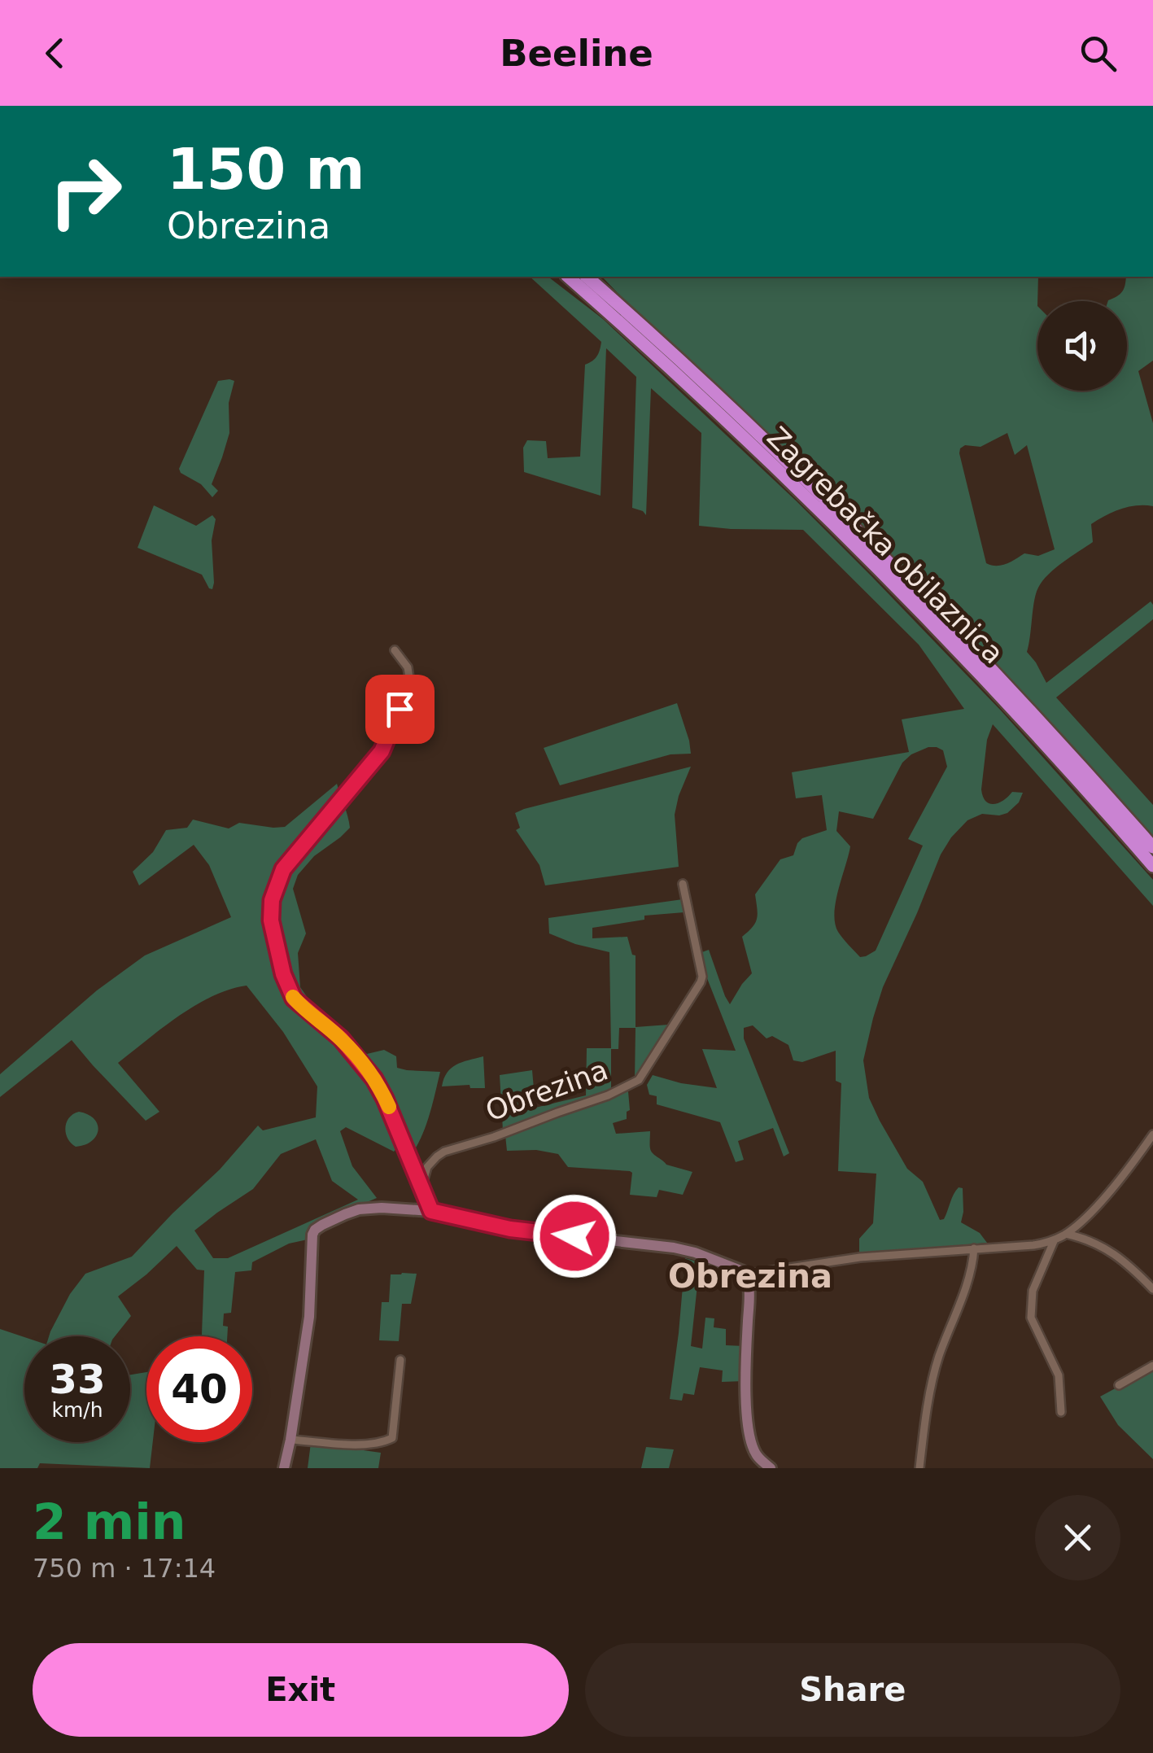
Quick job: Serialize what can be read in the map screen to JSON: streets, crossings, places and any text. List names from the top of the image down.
{
  "streets": {
    "highway": ["Zagrebačka obilaznica"],
    "street": ["Obrezina"]
  },
  "districts": ["Obrezina"],
  "page": {
    "header": "Beeline",
    "turn": ["150 m", "Obrezina"],
    "speed": "33 km/h",
    "limit": "40",
    "heading": ["2 min", "750 m · 17:14"],
    "buttons": ["Exit", "Share"]
  }
}
